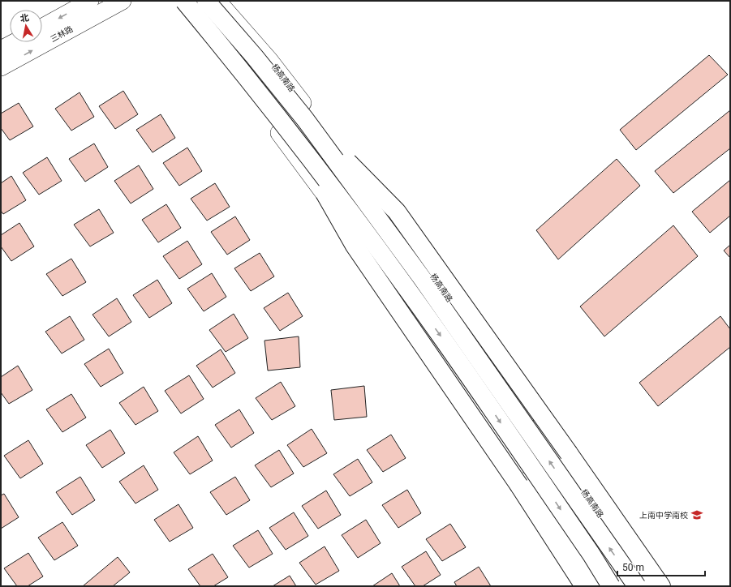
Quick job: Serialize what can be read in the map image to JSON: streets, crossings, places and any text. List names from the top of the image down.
{
  "streets": {
    "highway": ["杨高南路"],
    "main road": ["三林路"]
  },
  "places": {
    "school or university": ["上南中学南校"]
  },
  "scale_bar": "50 m",
  "north": "top"
}
